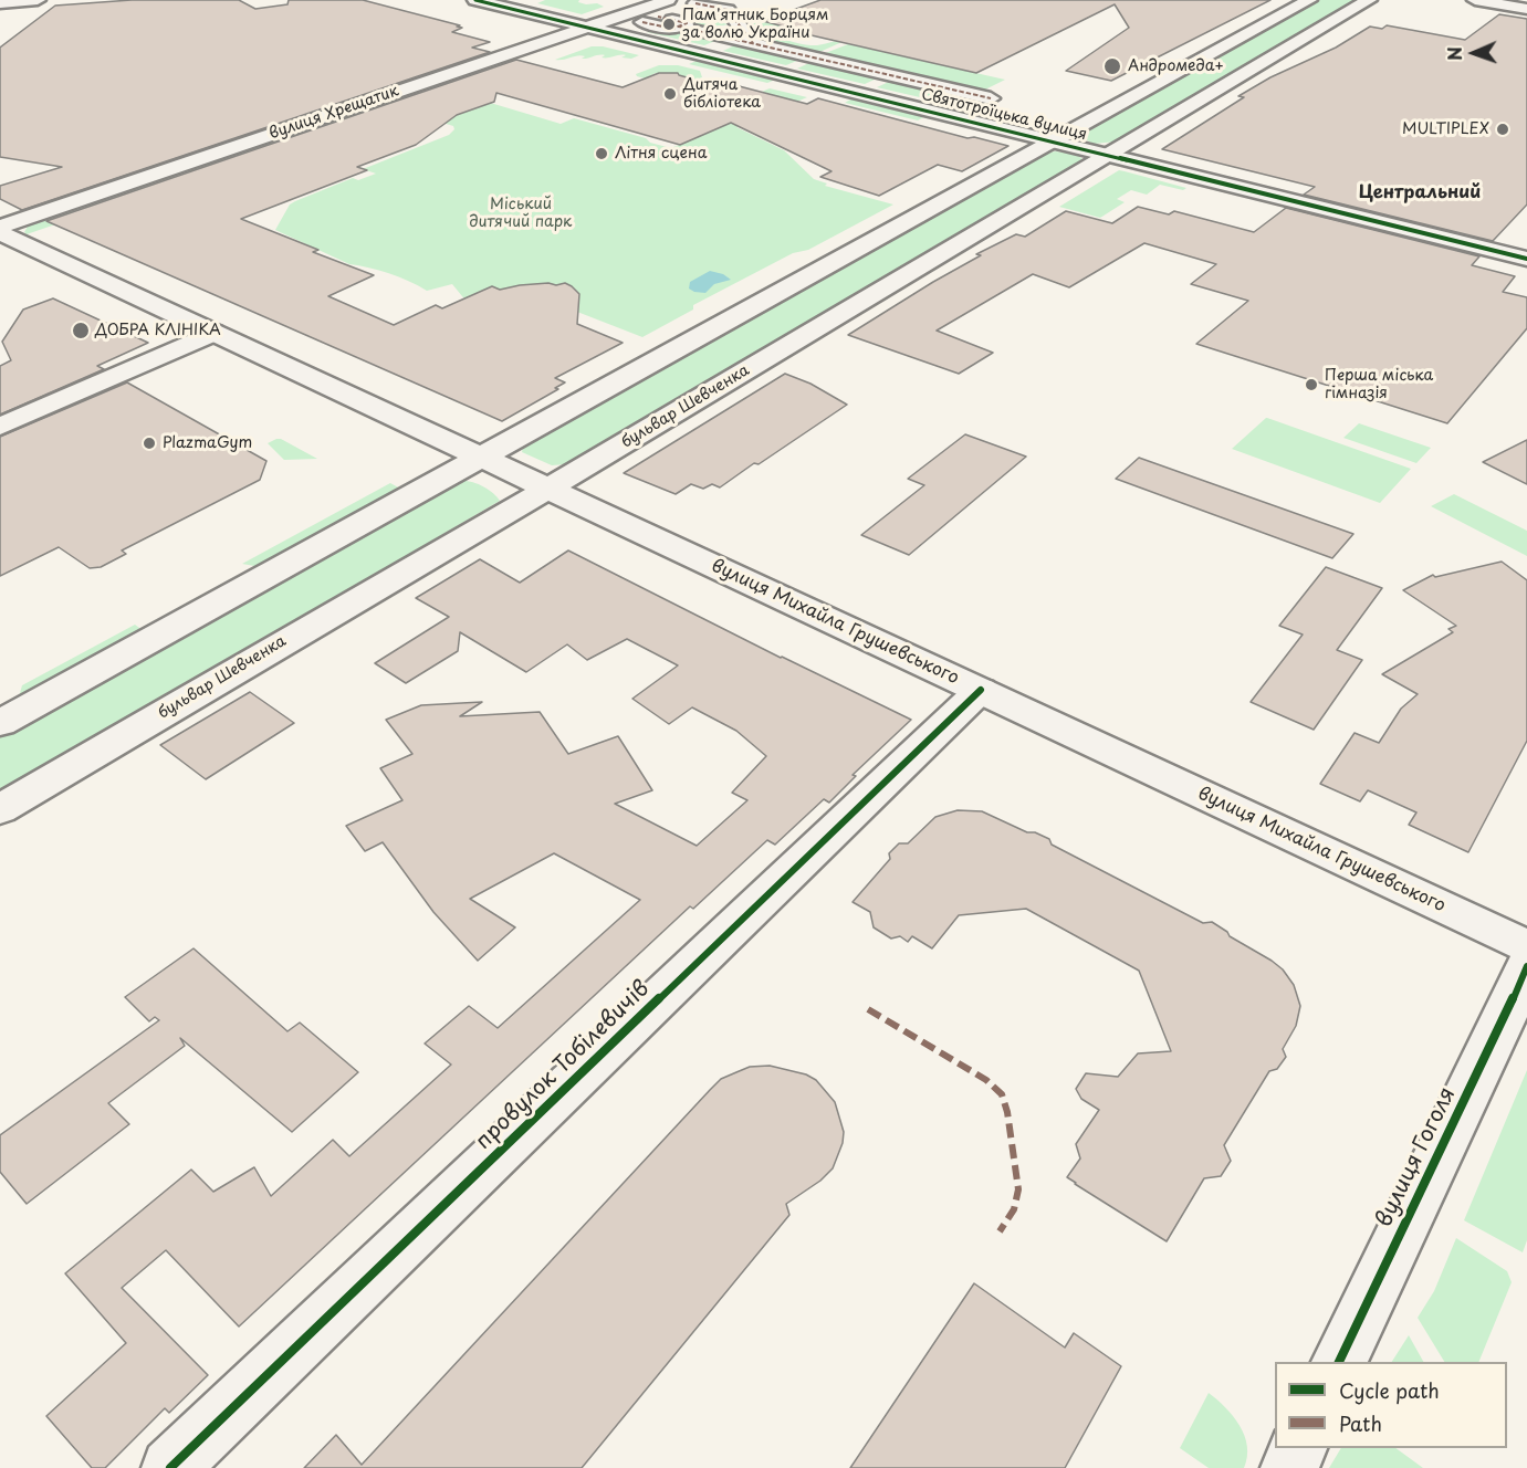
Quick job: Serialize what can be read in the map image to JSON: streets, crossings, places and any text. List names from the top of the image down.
{
  "streets": {
    "main road": [
      "вулиця Хрещатик",
      "Святотроїцька вулиця",
      "бульвар Шевченка",
      "вулиця Михайла Грушевського",
      "провулок Тобілевичів",
      "вулиця Гоголя"
    ]
  },
  "crossings": [
    ["вулиця Хрещатик", "Святотроїцька вулиця"],
    ["Святотроїцька вулиця", "бульвар Шевченка"],
    ["бульвар Шевченка", "вулиця Михайла Грушевського"],
    ["вулиця Михайла Грушевського", "провулок Тобілевичів"]
  ],
  "districts": ["Центральний"],
  "parks": ["Міський дитячий парк"],
  "places": [
    "Пам'ятник Борцям за волю України",
    "Андромеда+",
    "Дитяча бібліотека",
    "MULTIPLEX",
    "Літня сцена",
    "ДОБРА КЛІНІКА",
    "Перша міська гімназія",
    "PlazmaGym"
  ],
  "legend": ["Cycle path", "Path"],
  "north": "left"
}
